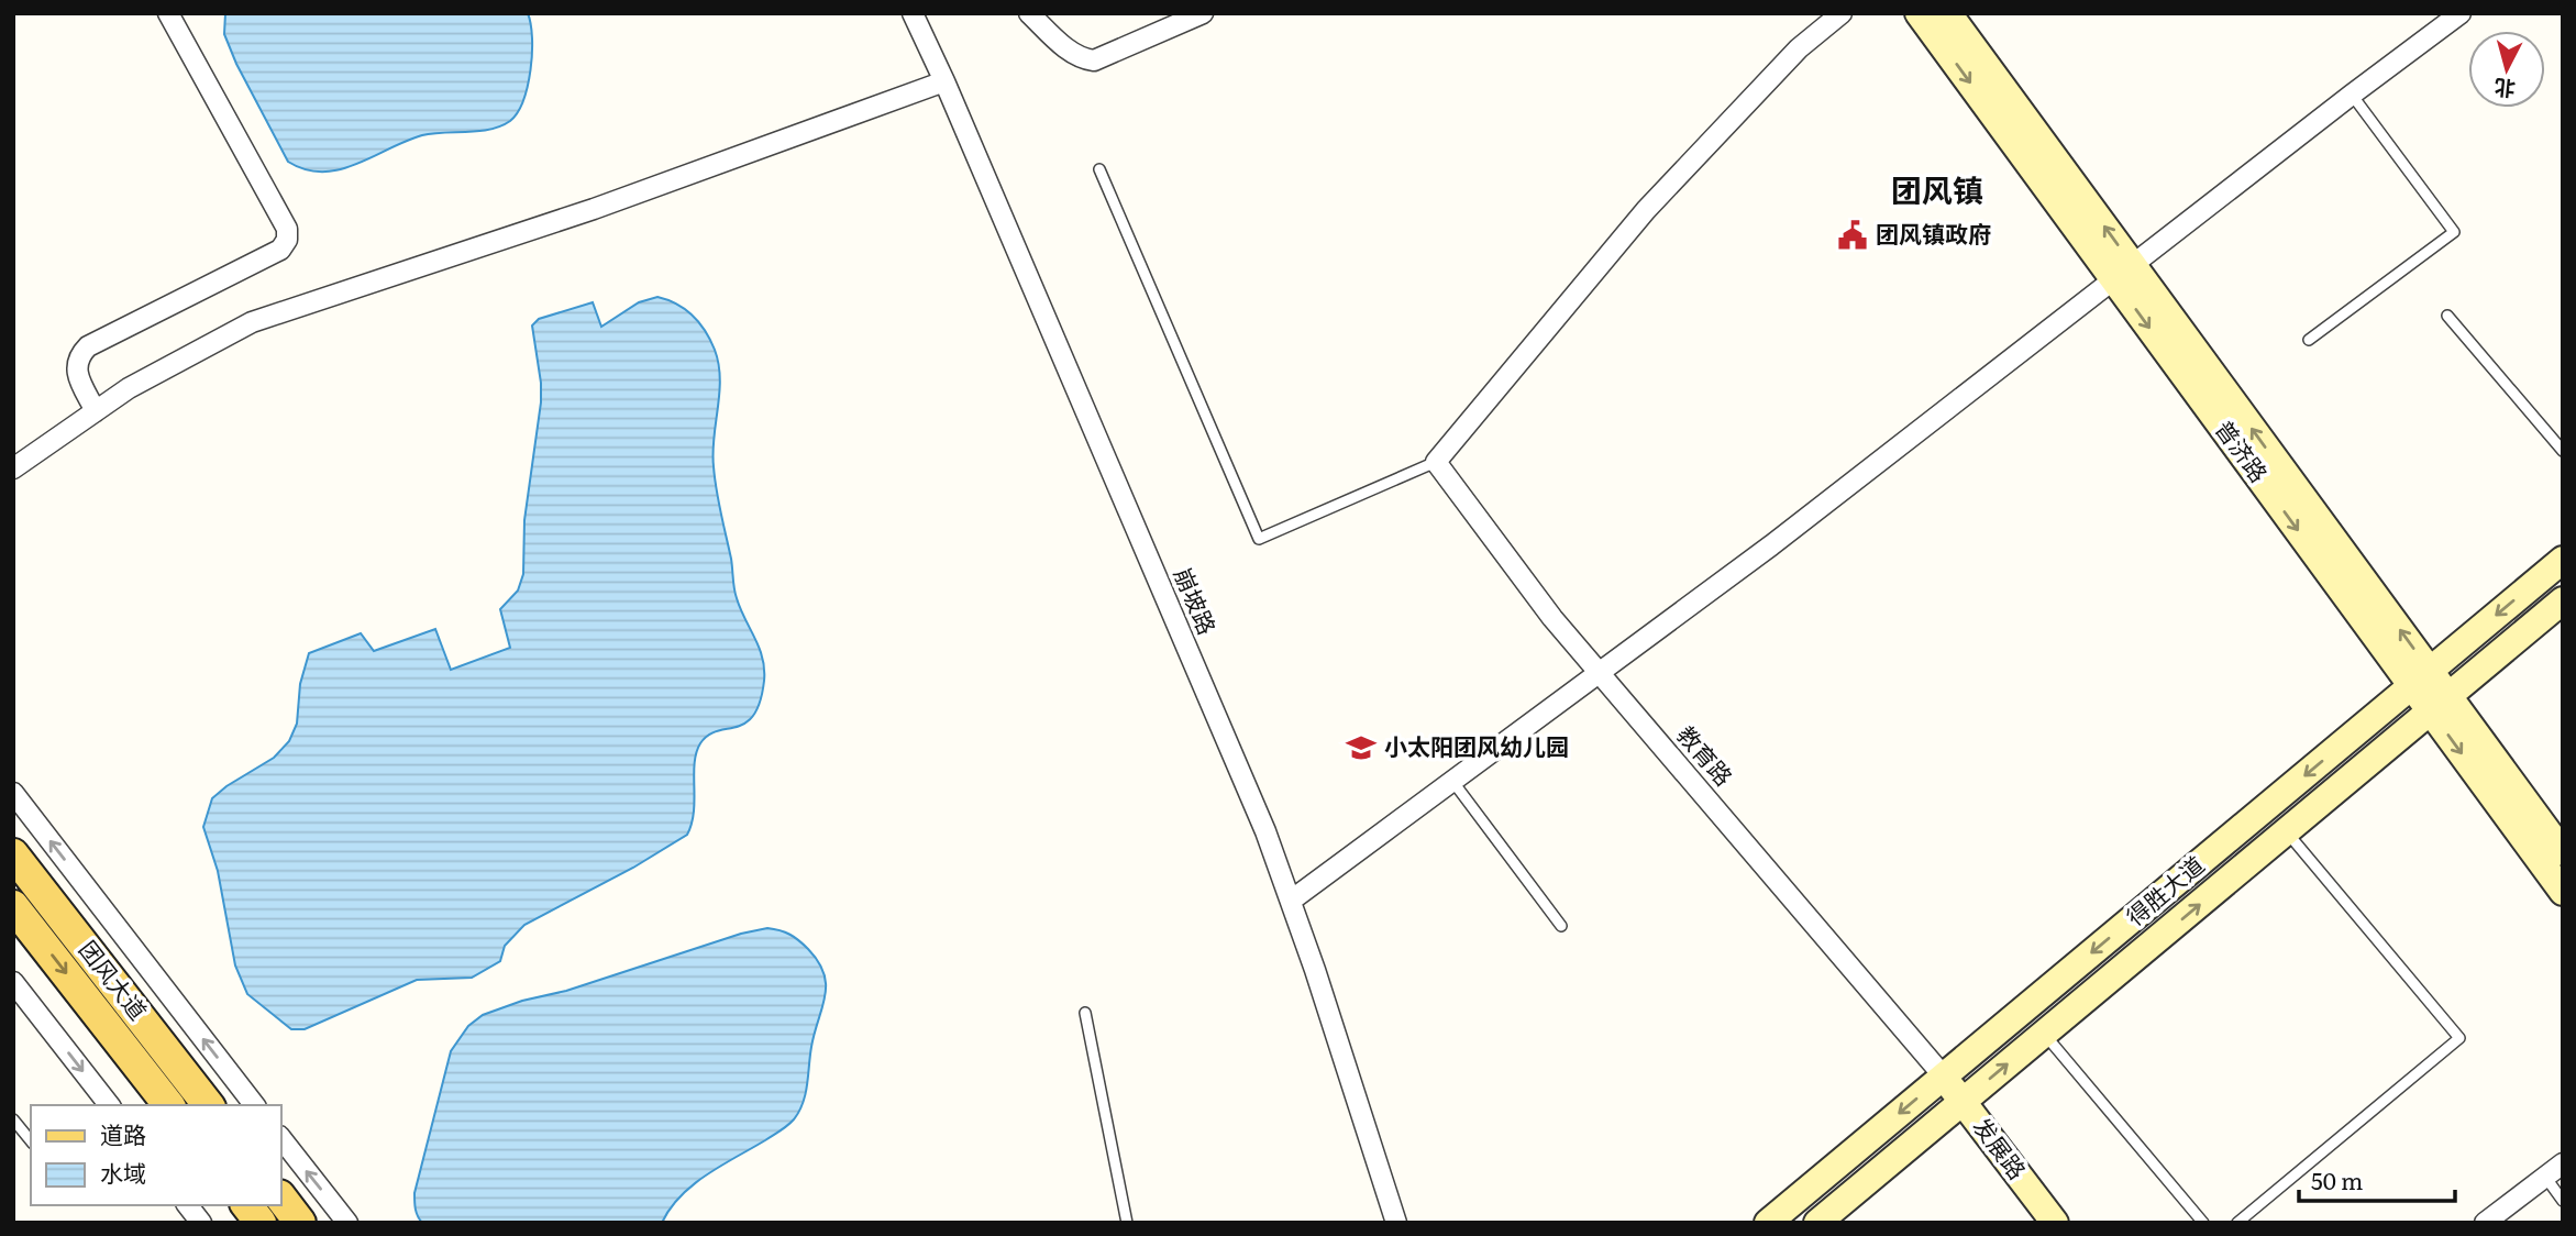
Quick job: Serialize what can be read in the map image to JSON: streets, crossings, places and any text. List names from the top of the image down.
{
  "streets": {
    "main road": [
      "普济路",
      "得胜大道",
      "团风大道",
      "发展路"
    ],
    "street": ["崩坡路", "教育路"]
  },
  "crossings": [
    ["普济路", "得胜大道"],
    ["教育路", "得胜大道"],
    ["教育路", "发展路"],
    ["得胜大道", "发展路"]
  ],
  "districts": ["团风镇"],
  "places": {
    "public building": ["团风镇政府"],
    "school or university": ["小太阳团风幼儿园"]
  },
  "legend": ["道路", "水域"],
  "scale_bar": "50 m",
  "north": "bottom"
}
